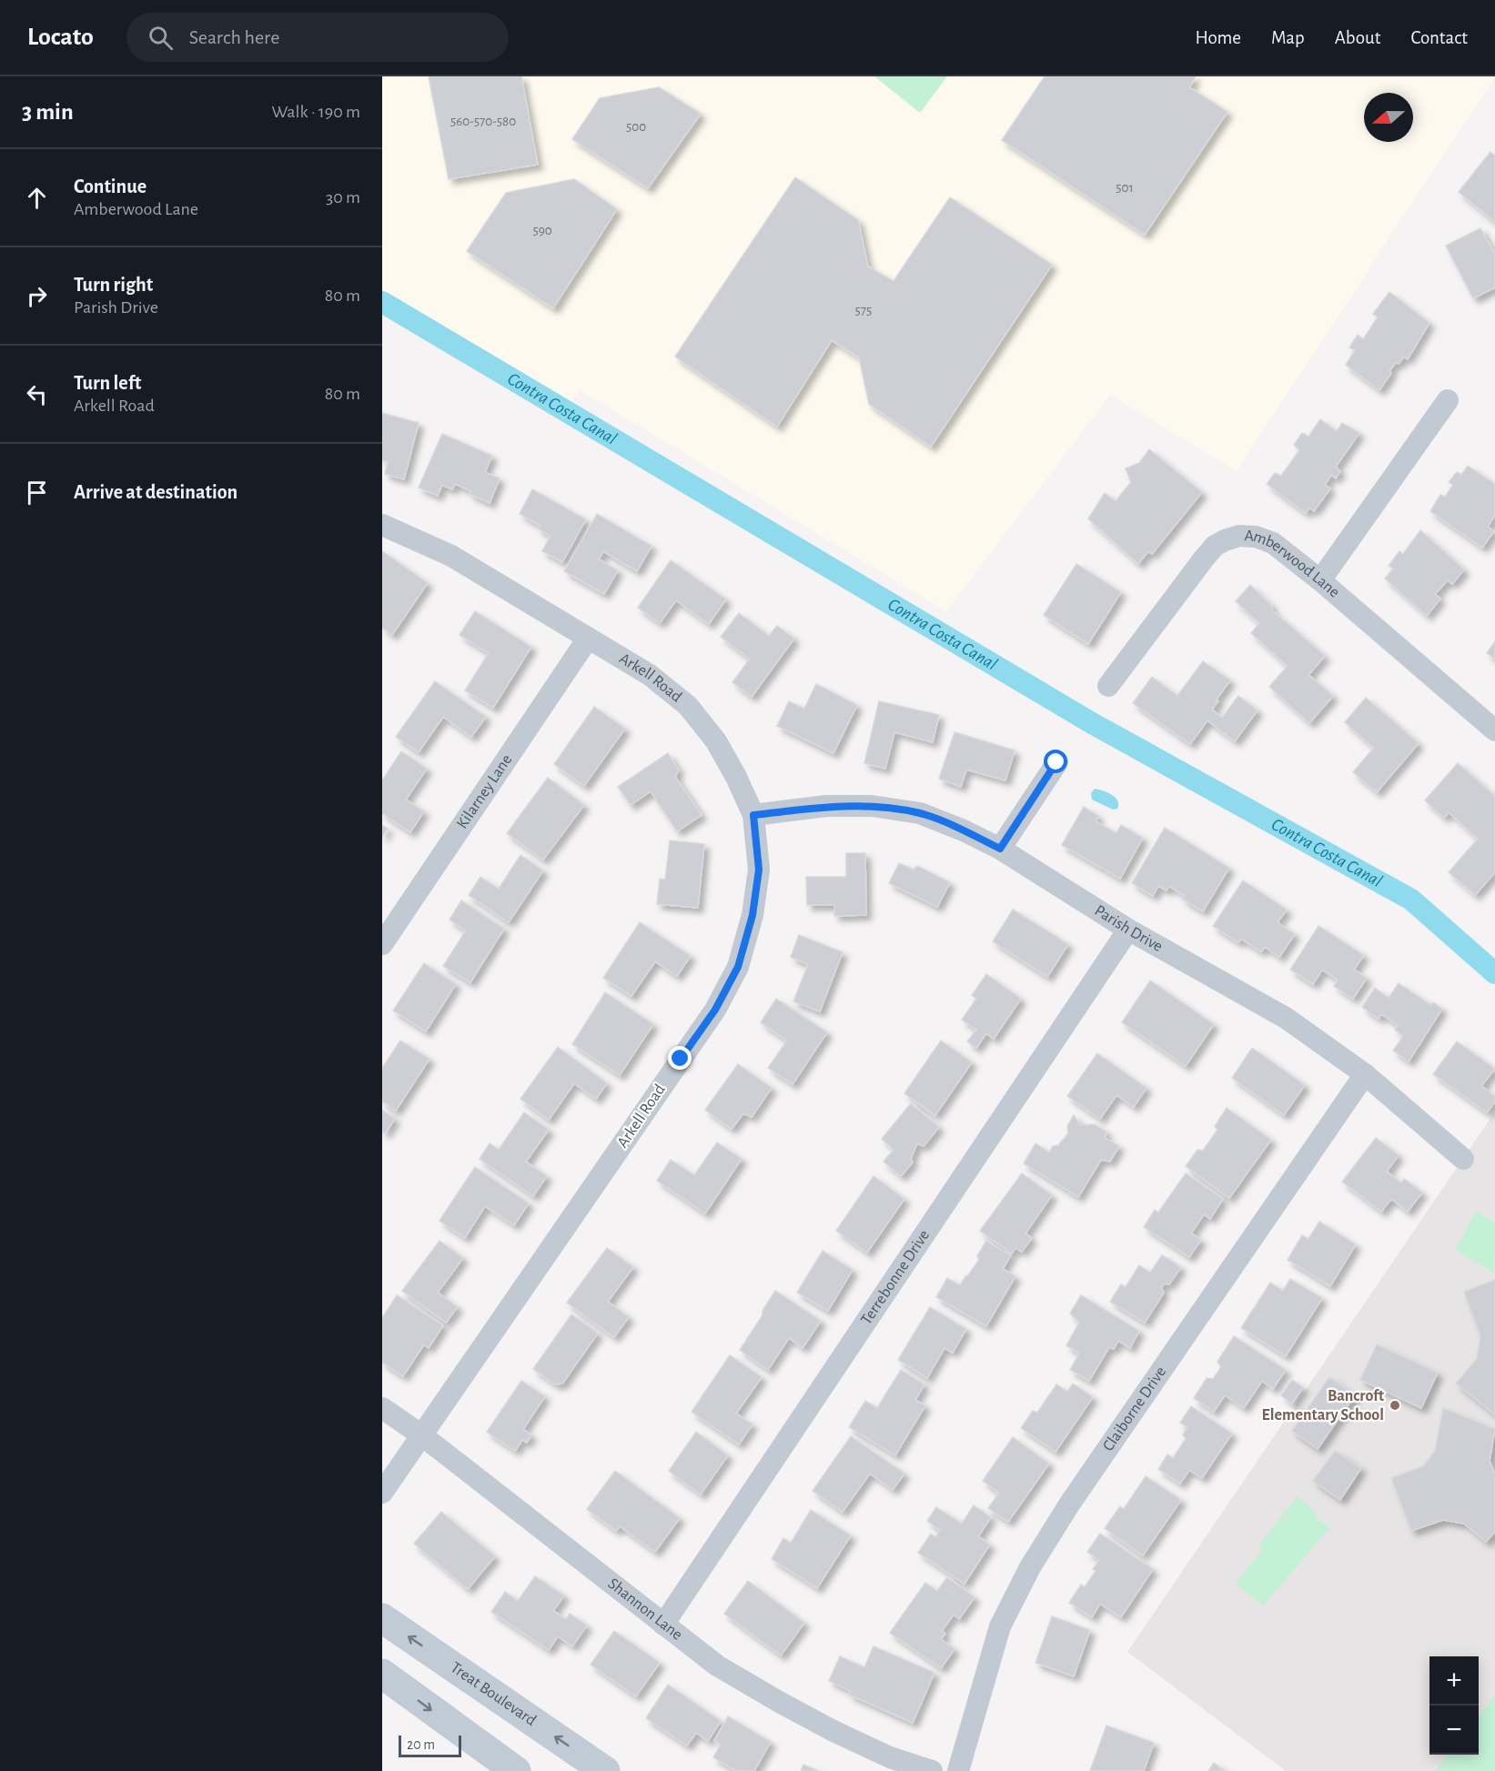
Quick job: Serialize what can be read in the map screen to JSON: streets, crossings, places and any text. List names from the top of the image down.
{
  "streets": {
    "main road": ["Treat Boulevard"],
    "street": [
      "Amberwood Lane",
      "Arkell Road",
      "Kilarney Lane",
      "Parish Drive",
      "Terrebonne Drive",
      "Claiborne Drive",
      "Shannon Lane"
    ]
  },
  "crossings": [
    ["Arkell Road", "Kilarney Lane"],
    ["Arkell Road", "Parish Drive"],
    ["Arkell Road", "Shannon Lane"],
    ["Parish Drive", "Terrebonne Drive"],
    ["Parish Drive", "Claiborne Drive"],
    ["Terrebonne Drive", "Shannon Lane"]
  ],
  "water": ["Contra Costa Canal"],
  "places": ["Bancroft Elementary School"],
  "house_numbers": [
    "560-570-580",
    "500",
    "501",
    "590",
    "575"
  ],
  "scale_bar": "20 m",
  "north": "left",
  "page": {
    "header": "Locato",
    "search": "Search here",
    "nav": [
      "Home",
      "Map",
      "About",
      "Contact"
    ],
    "heading": ["3 min", "Walk · 190 m"],
    "list": [
      ["Continue", "Amberwood Lane", "30 m"],
      ["Turn right", "Parish Drive", "80 m"],
      ["Turn left", "Arkell Road", "80 m"],
      "Arrive at destination"
    ],
    "map_buttons": ["+", "−"],
    "scale": "20 m"
  }
}
